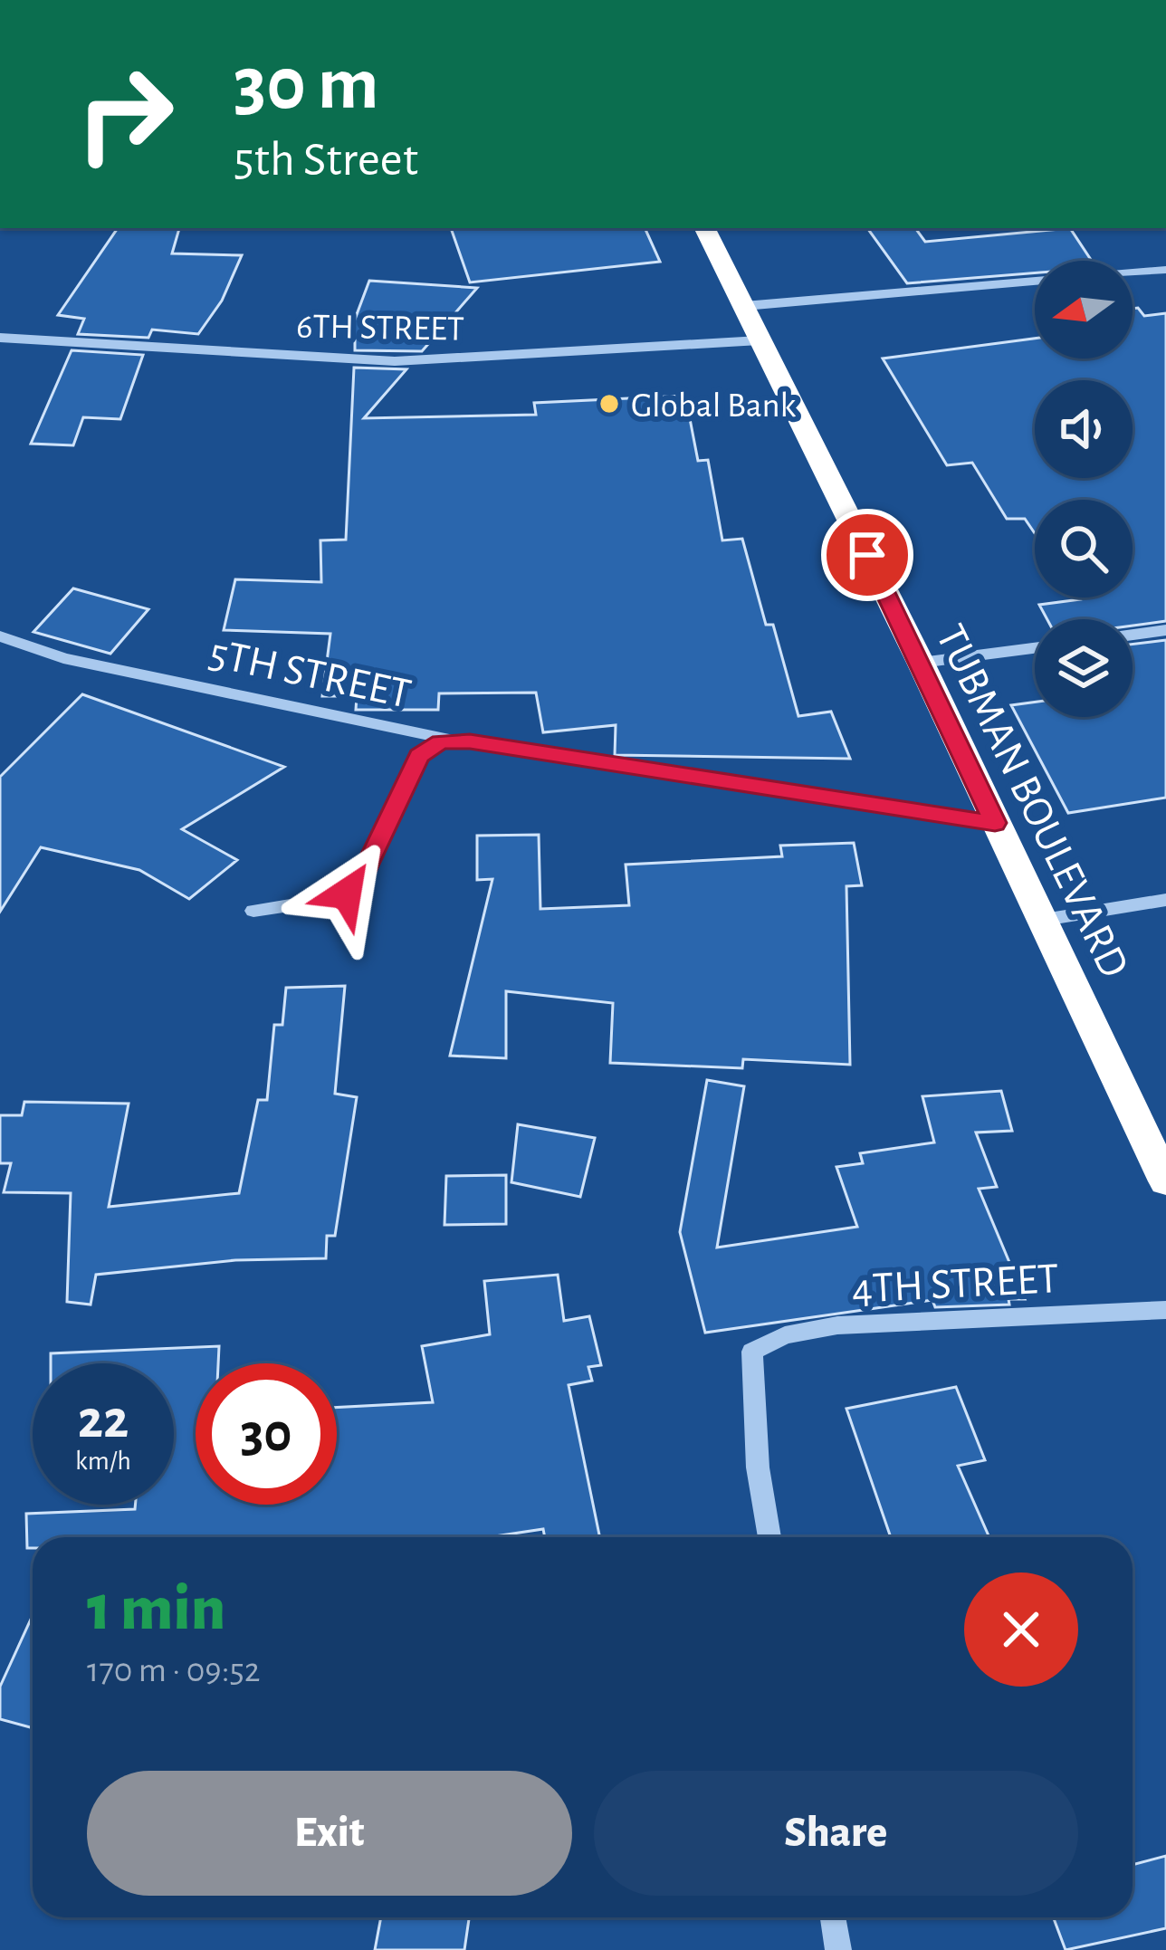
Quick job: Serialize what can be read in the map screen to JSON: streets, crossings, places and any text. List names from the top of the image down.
{
  "streets": {
    "highway": ["TUBMAN BOULEVARD"],
    "street": ["6TH STREET", "5TH STREET", "4TH STREET"]
  },
  "crossings": [
    ["6TH STREET", "TUBMAN BOULEVARD"],
    ["5TH STREET", "TUBMAN BOULEVARD"]
  ],
  "places": ["Global Bank"],
  "north": "left",
  "page": {
    "turn": ["30 m", "5th Street"],
    "speed": "22 km/h",
    "limit": "30",
    "heading": ["1 min", "170 m · 09:52"],
    "buttons": ["Exit", "Share"]
  }
}
